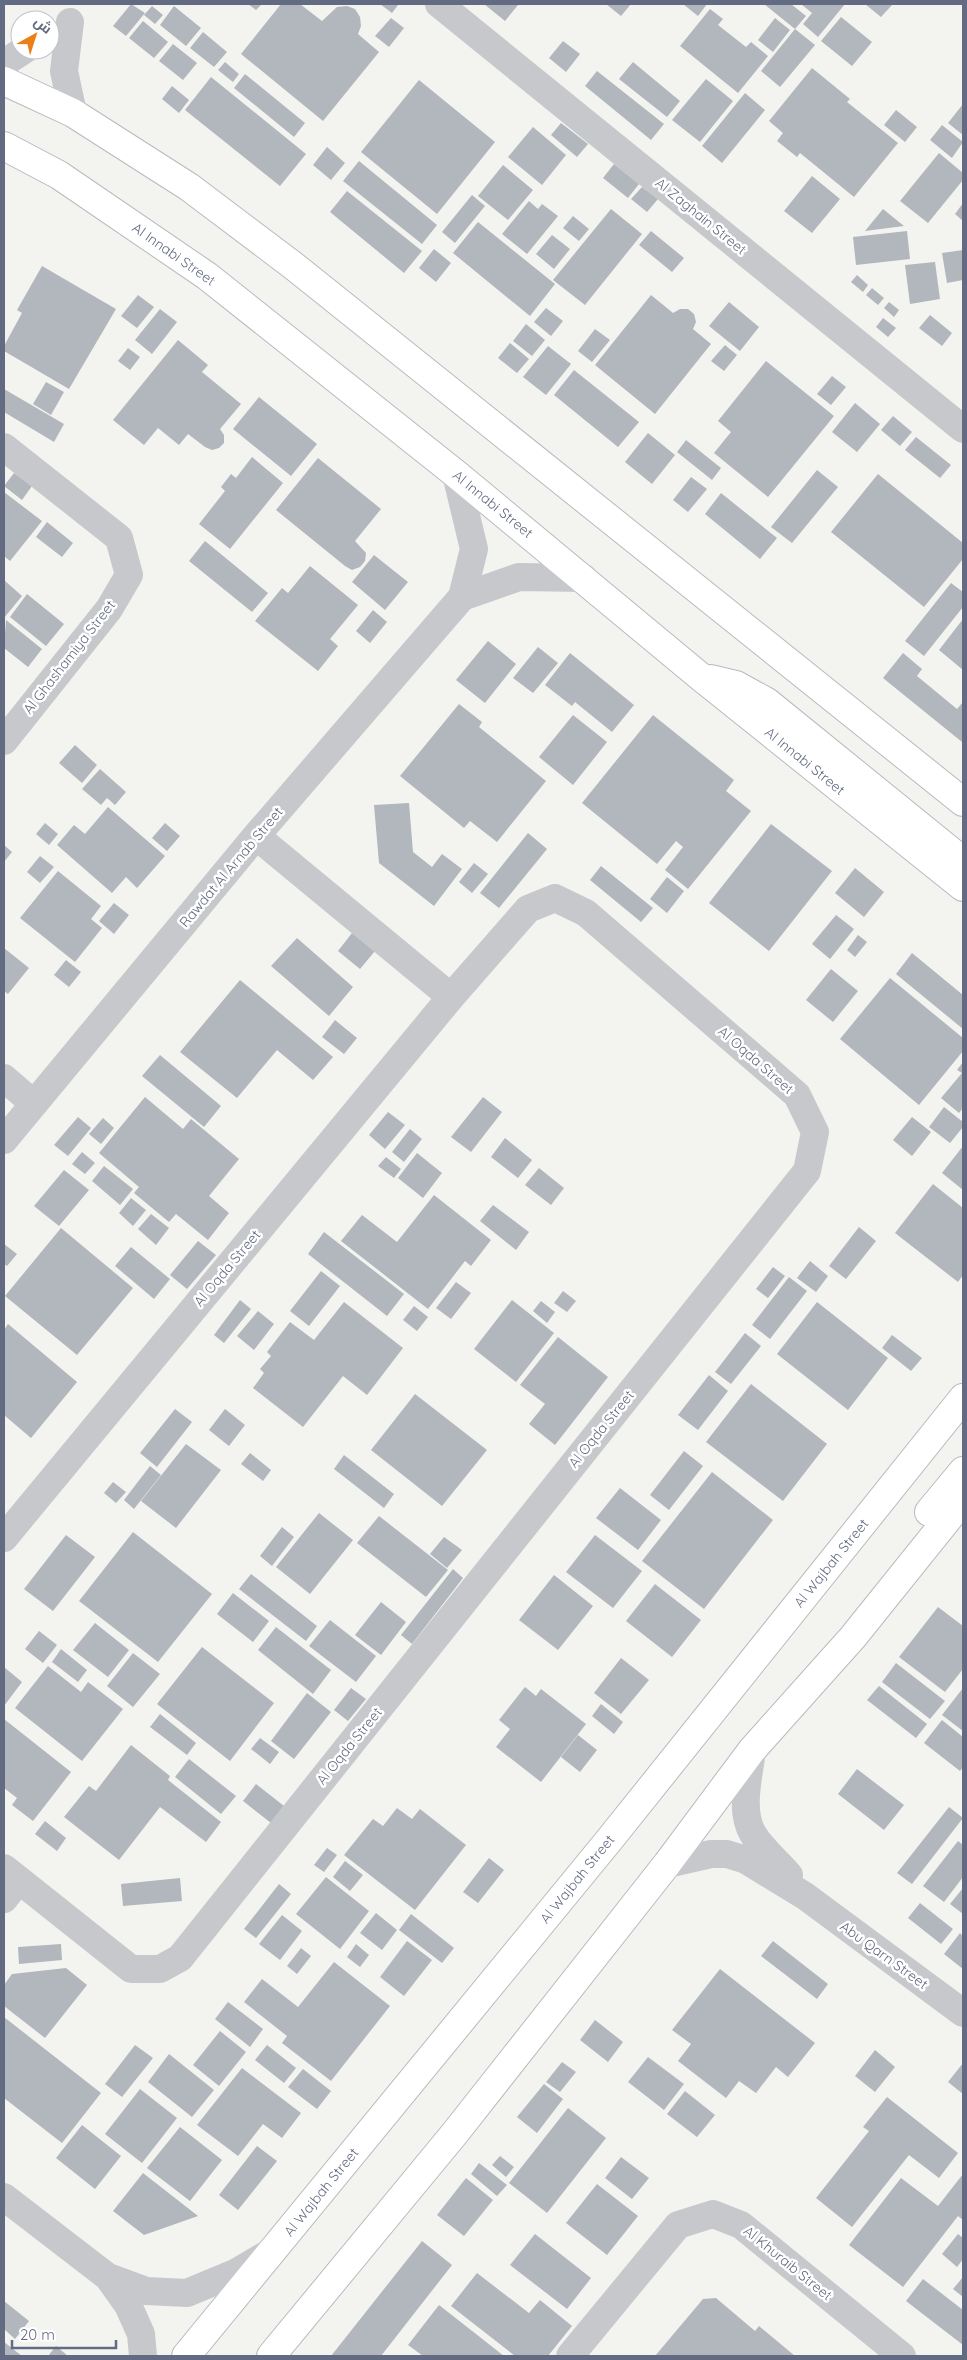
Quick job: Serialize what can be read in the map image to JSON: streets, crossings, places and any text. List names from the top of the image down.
{
  "streets": {
    "street": [
      "Al Zaghain Street",
      "Al Innabi Street",
      "Al Ghashamiya Street",
      "Rawdat Al Arnab Street",
      "Al Oqda Street",
      "Al Wajbah Street",
      "Abu Qarn Street",
      "Al Khuraib Street"
    ]
  },
  "crossings": [
    ["Al Innabi Street", "Rawdat Al Arnab Street"]
  ],
  "scale_bar": "20 m",
  "north": "top right"
}
